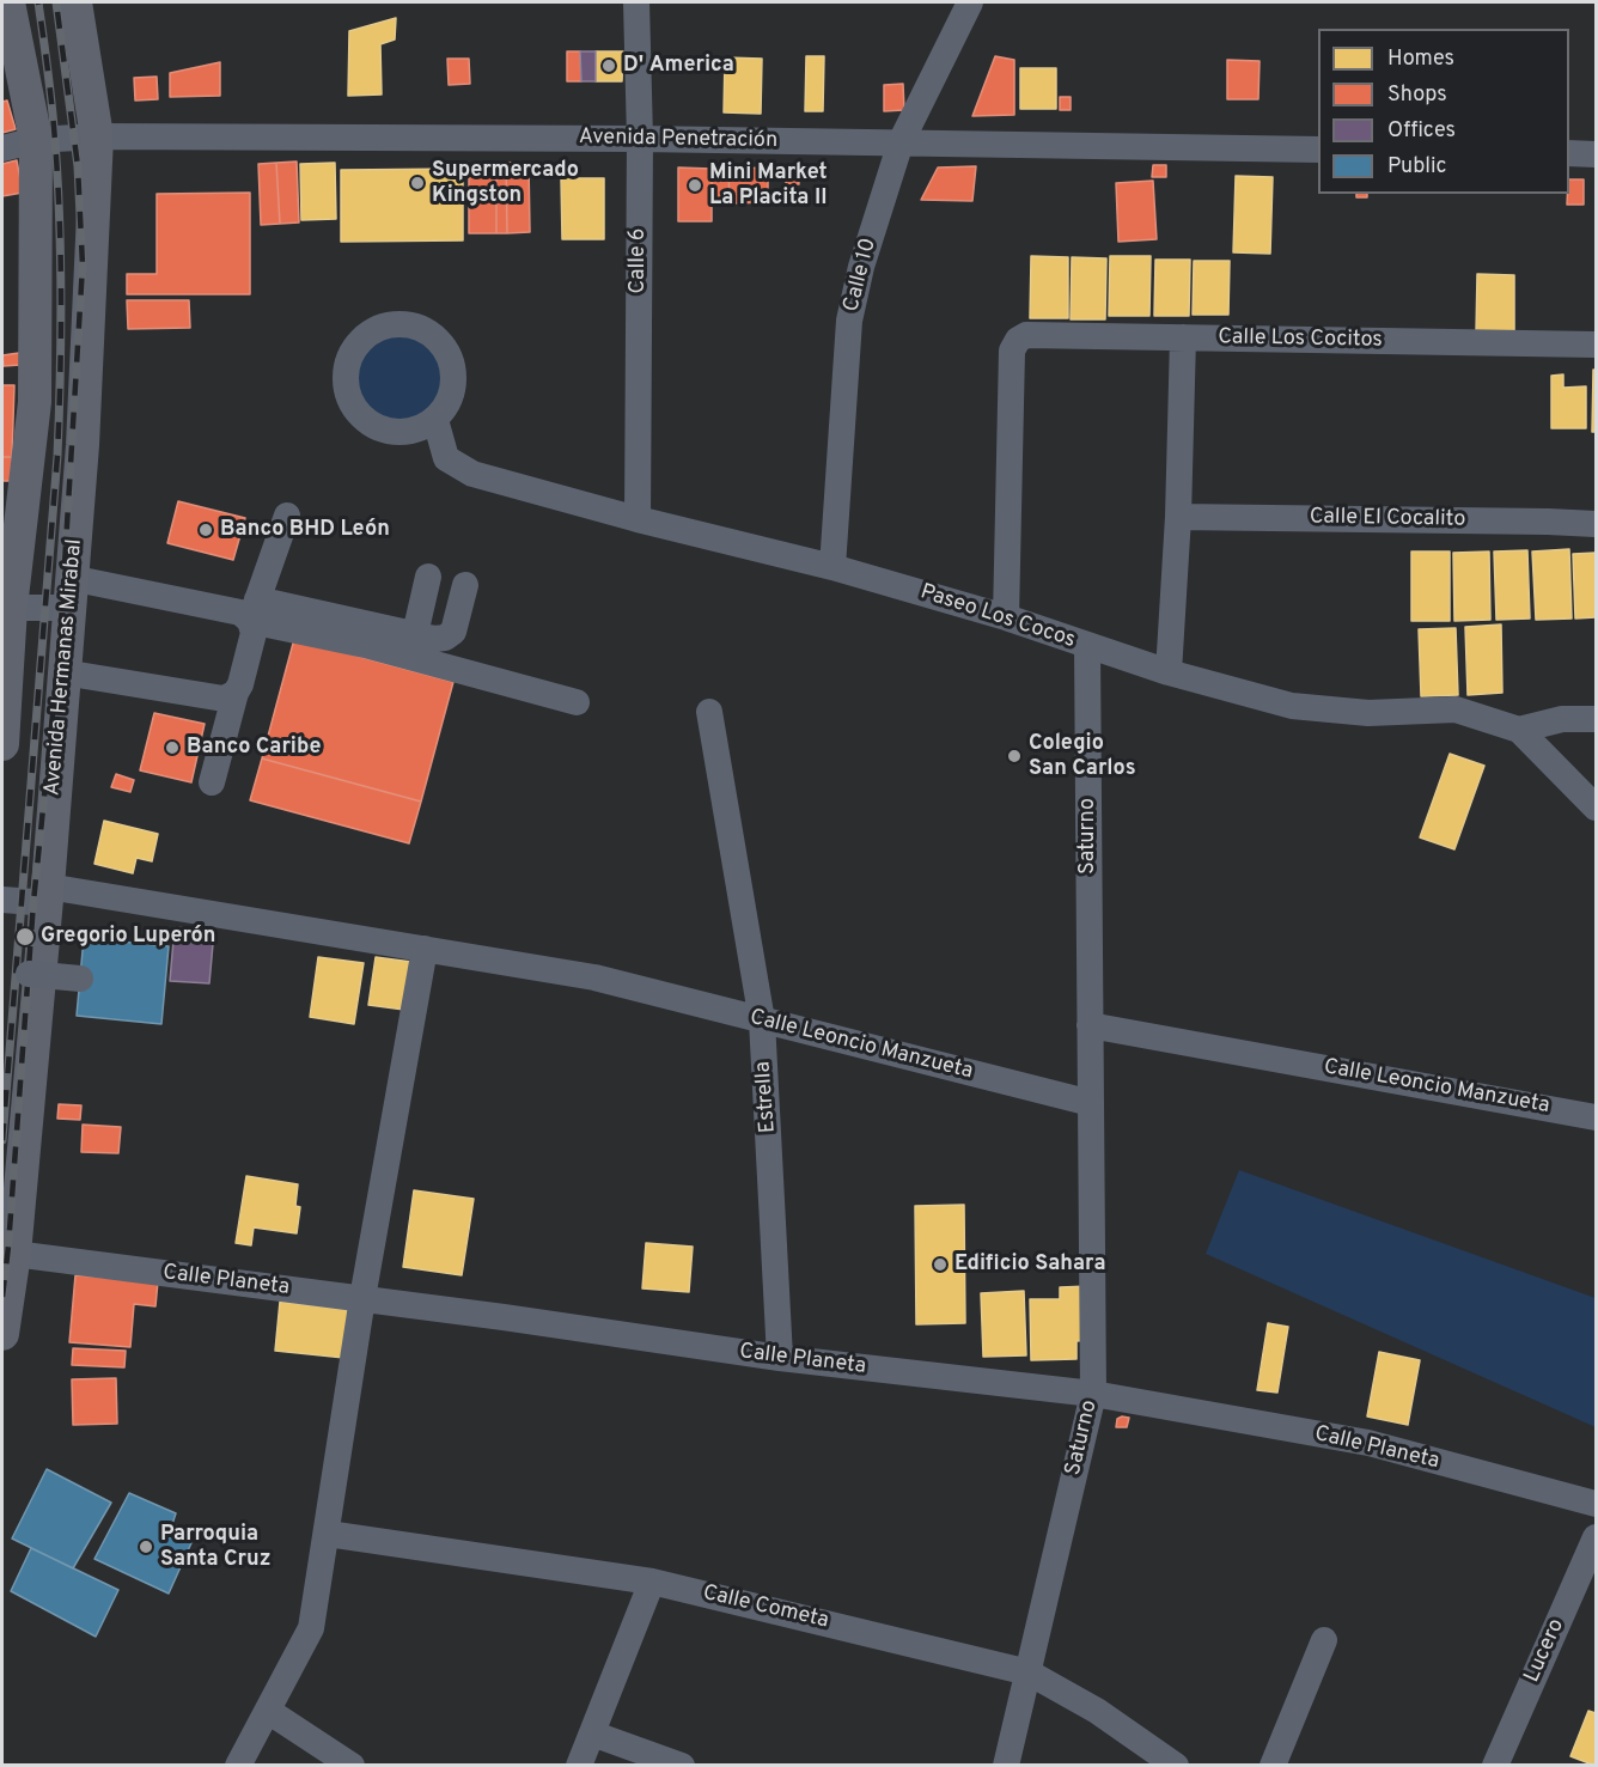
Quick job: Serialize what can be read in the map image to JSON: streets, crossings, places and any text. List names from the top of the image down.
{
  "streets": {
    "main road": ["Avenida Hermanas Mirabal"],
    "street": [
      "Avenida Penetración",
      "Calle 6",
      "Calle 10",
      "Calle Los Cocitos",
      "Calle El Cocalito",
      "Paseo Los Cocos",
      "Saturno",
      "Calle Leoncio Manzueta",
      "Estrella",
      "Calle Planeta",
      "Calle Cometa",
      "Lucero"
    ]
  },
  "crossings": [
    ["Avenida Penetración", "Calle 6"],
    ["Avenida Penetración", "Calle 10"],
    ["Avenida Penetración", "Avenida Hermanas Mirabal"],
    ["Calle 6", "Paseo Los Cocos"],
    ["Calle 10", "Paseo Los Cocos"],
    ["Calle Los Cocitos", "Paseo Los Cocos"],
    ["Paseo Los Cocos", "Saturno"],
    ["Avenida Hermanas Mirabal", "Calle Leoncio Manzueta"],
    ["Avenida Hermanas Mirabal", "Calle Planeta"],
    ["Saturno", "Calle Leoncio Manzueta"],
    ["Saturno", "Calle Planeta"],
    ["Saturno", "Calle Cometa"],
    ["Calle Leoncio Manzueta", "Estrella"],
    ["Estrella", "Calle Planeta"]
  ],
  "places": [
    "D' America",
    "Supermercado Kingston",
    "Mini Market La Placita II",
    "Banco BHD León",
    "Banco Caribe",
    "Colegio San Carlos",
    "Gregorio Luperón",
    "Edificio Sahara",
    "Parroquia Santa Cruz"
  ],
  "legend": [
    "Homes",
    "Shops",
    "Offices",
    "Public"
  ]
}
